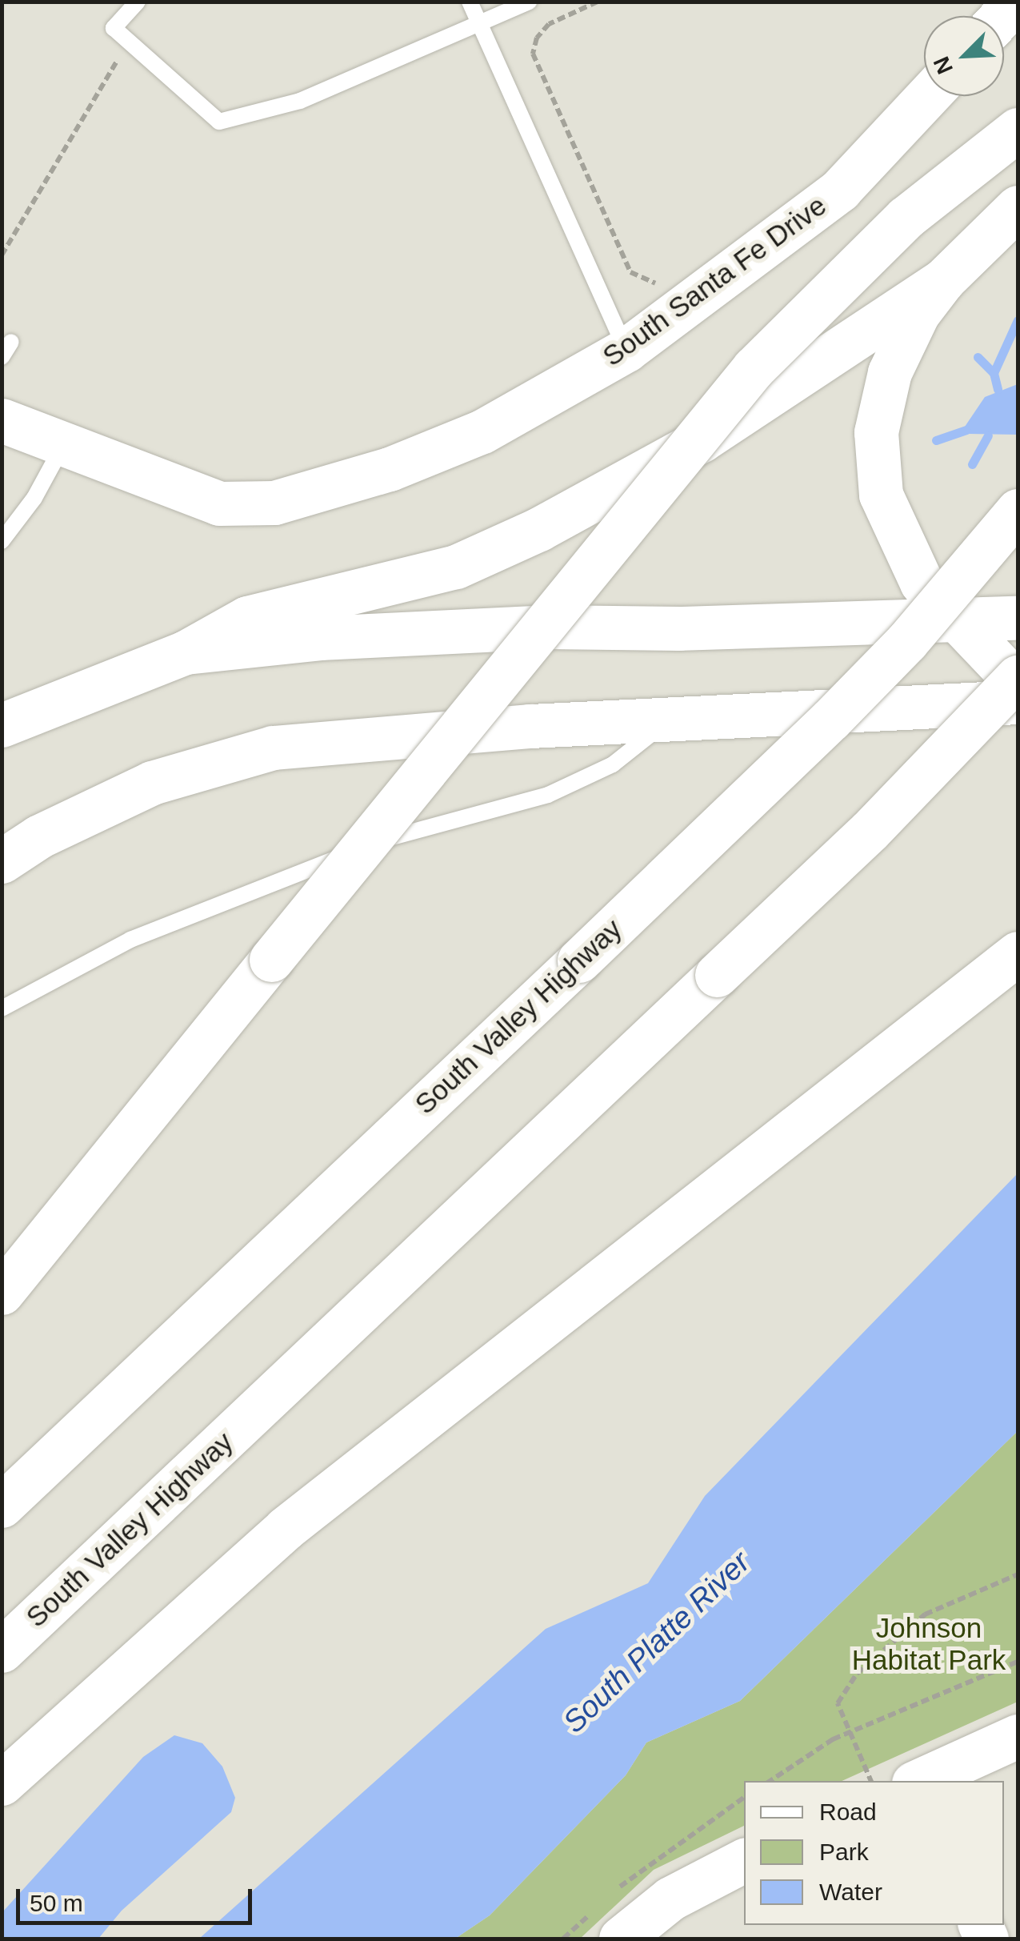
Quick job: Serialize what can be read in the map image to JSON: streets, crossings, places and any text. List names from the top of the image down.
{
  "streets": {
    "main road": ["South Santa Fe Drive", "South Valley Highway"]
  },
  "water": ["South Platte River"],
  "parks": ["Johnson Habitat Park"],
  "legend": ["Road", "Park", "Water"],
  "scale_bar": "50 m",
  "north": "bottom left"
}
